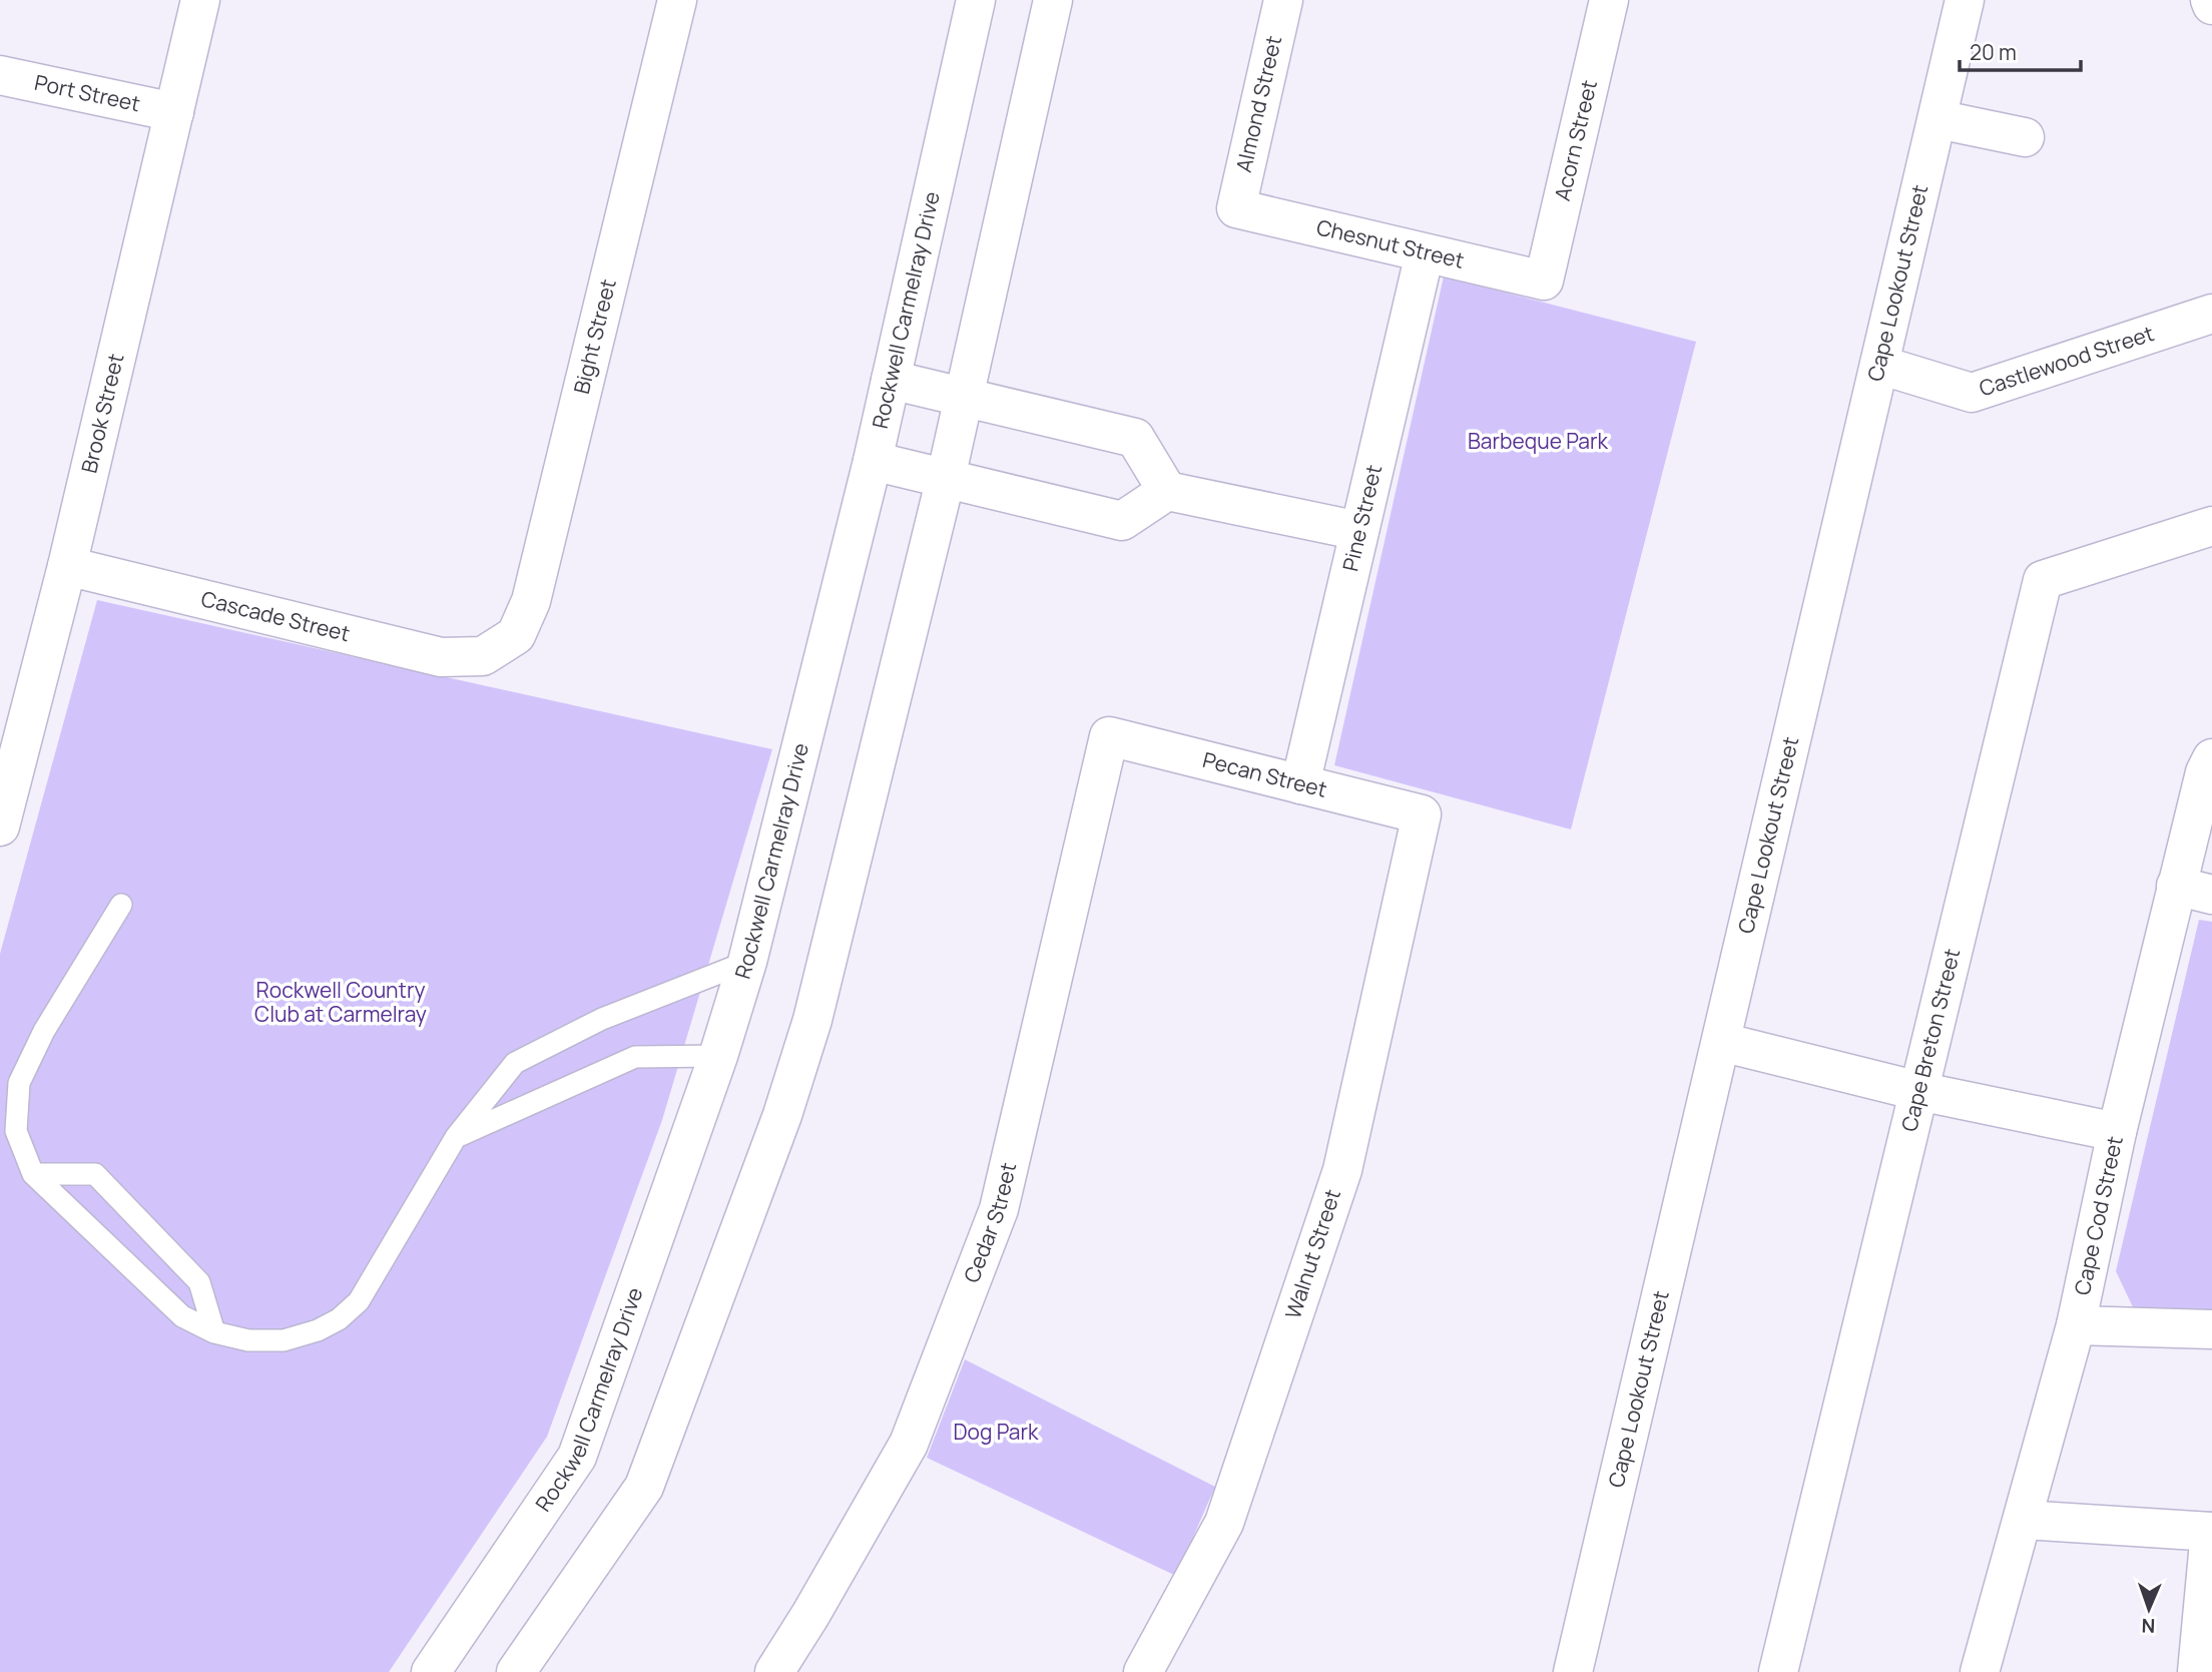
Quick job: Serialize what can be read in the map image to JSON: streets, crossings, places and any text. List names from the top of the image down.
{
  "streets": {
    "street": [
      "Port Street",
      "Almond Street",
      "Acorn Street",
      "Chesnut Street",
      "Cape Lookout Street",
      "Rockwell Carmelray Drive",
      "Bight Street",
      "Castlewood Street",
      "Brook Street",
      "Pine Street",
      "Cascade Street",
      "Pecan Street",
      "Cape Breton Street",
      "Cape Cod Street",
      "Cedar Street",
      "Walnut Street"
    ]
  },
  "crossings": [
    ["Port Street", "Brook Street"],
    ["Almond Street", "Chesnut Street"],
    ["Acorn Street", "Chesnut Street"],
    ["Chesnut Street", "Pine Street"],
    ["Cape Lookout Street", "Castlewood Street"],
    ["Bight Street", "Cascade Street"],
    ["Brook Street", "Cascade Street"],
    ["Pine Street", "Pecan Street"],
    ["Pecan Street", "Cedar Street"],
    ["Pecan Street", "Walnut Street"]
  ],
  "parks": ["Barbeque Park", "Rockwell Country Club at Carmelray", "Dog Park"],
  "scale_bar": "20 m",
  "north": "bottom"
}
